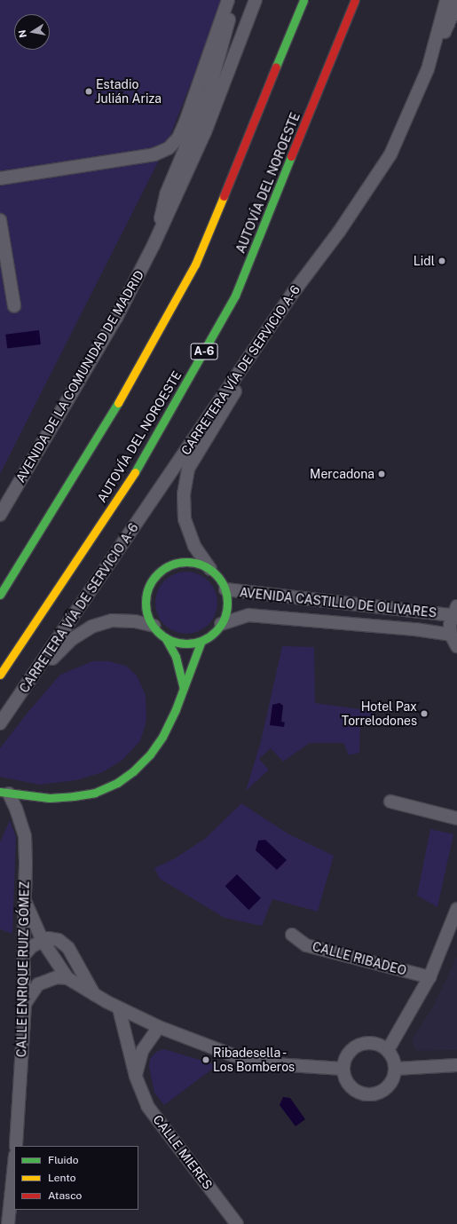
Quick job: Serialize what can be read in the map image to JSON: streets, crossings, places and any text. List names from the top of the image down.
{
  "streets": {
    "main road": ["AUTOVÍA DEL NOROESTE", "A-6"],
    "street": [
      "CARRETERA VÍA DE SERVICIO A-6",
      "AVENIDA DE LA COMUNIDAD DE MADRID",
      "AVENIDA CASTILLO DE OLIVARES",
      "CALLE RIBADEO",
      "CALLE ENRIQUE RUIZ GÓMEZ",
      "CALLE MIERES"
    ]
  },
  "places": [
    "Estadio Julián Ariza",
    "Lidl",
    "Mercadona",
    "Hotel Pax Torrelodones",
    "Ribadesella - Los Bomberos"
  ],
  "legend": ["Fluido", "Lento", "Atasco"],
  "north": "left"
}
